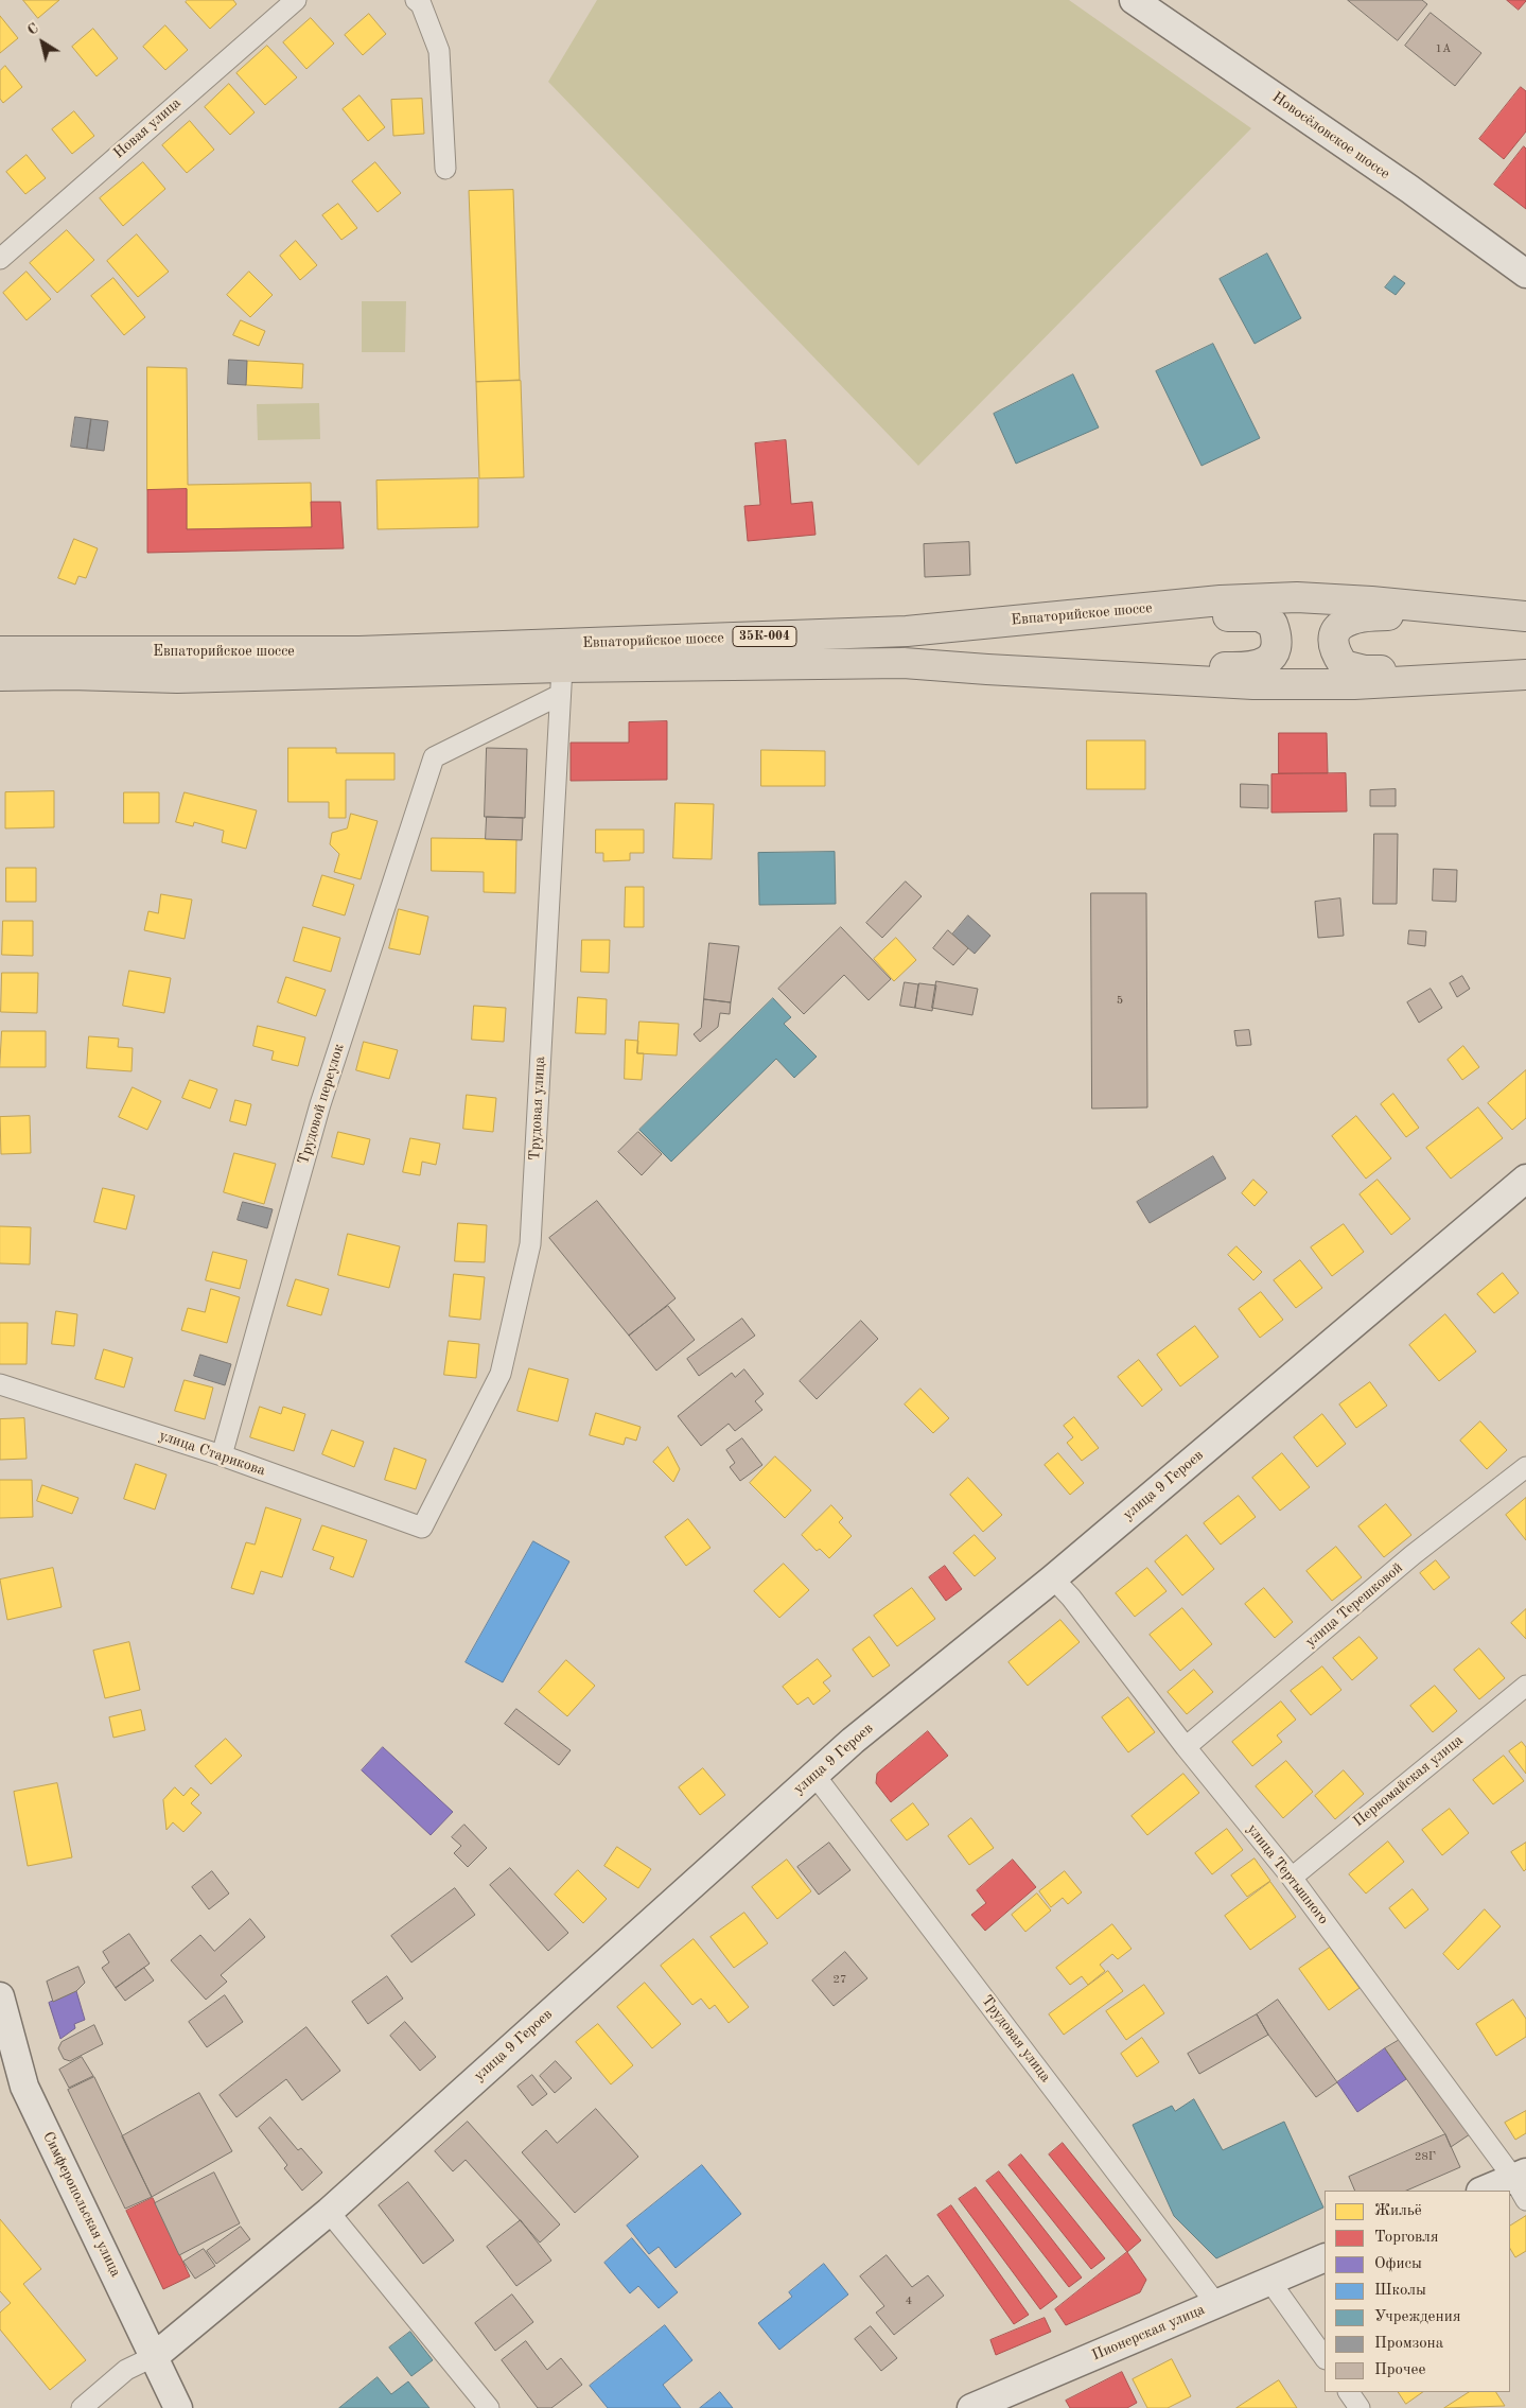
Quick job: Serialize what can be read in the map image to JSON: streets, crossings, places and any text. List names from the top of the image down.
{
  "streets": {
    "main road": ["Евпаторийское шоссе", "35К-004"],
    "street": [
      "Новая улица",
      "Новосёловское шоссе",
      "Трудовой переулок",
      "Трудовая улица",
      "улица Старикова",
      "улица 9 Героев",
      "улица Терешковой",
      "Первомайская улица",
      "улица Тертышного",
      "Симферопольская улица",
      "Пионерская улица"
    ]
  },
  "crossings": [
    ["Евпаторийское шоссе", "Трудовая улица"],
    ["Трудовой переулок", "Трудовая улица"],
    ["Трудовой переулок", "улица Старикова"],
    ["Трудовая улица", "улица Старикова"],
    ["Трудовая улица", "улица 9 Героев"],
    ["Трудовая улица", "Пионерская улица"],
    ["улица 9 Героев", "улица Тертышного"],
    ["улица 9 Героев", "Симферопольская улица"],
    ["улица Терешковой", "улица Тертышного"],
    ["Первомайская улица", "улица Тертышного"]
  ],
  "house_numbers": [
    "1А",
    "5",
    "27",
    "28Г",
    "4"
  ],
  "legend": [
    "Жильё",
    "Торговля",
    "Офисы",
    "Школы",
    "Учреждения",
    "Промзона",
    "Прочее"
  ],
  "north": "top left"
}
